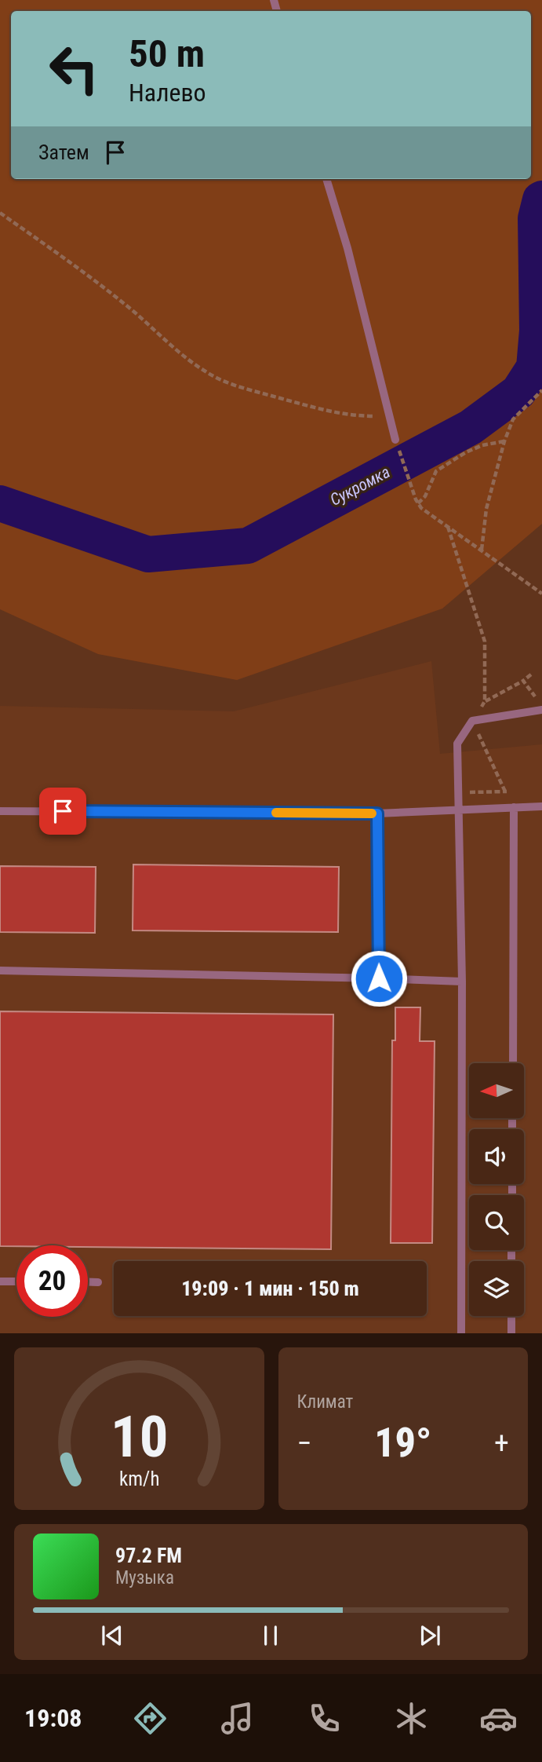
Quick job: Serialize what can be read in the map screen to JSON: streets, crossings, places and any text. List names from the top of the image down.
{
  "water": ["Сукромка"],
  "north": "left",
  "page": {
    "turn": ["50 m", "Налево"],
    "then": "Затем",
    "limit": "20",
    "trip": "19:09 · 1 мин · 150 m",
    "tile": "Климат",
    "heat": ["−", "19°", "+"],
    "song": ["97.2 FM", "Музыка"],
    "tabs": "19:08",
    "gauge": ["10", "km/h"]
  }
}
